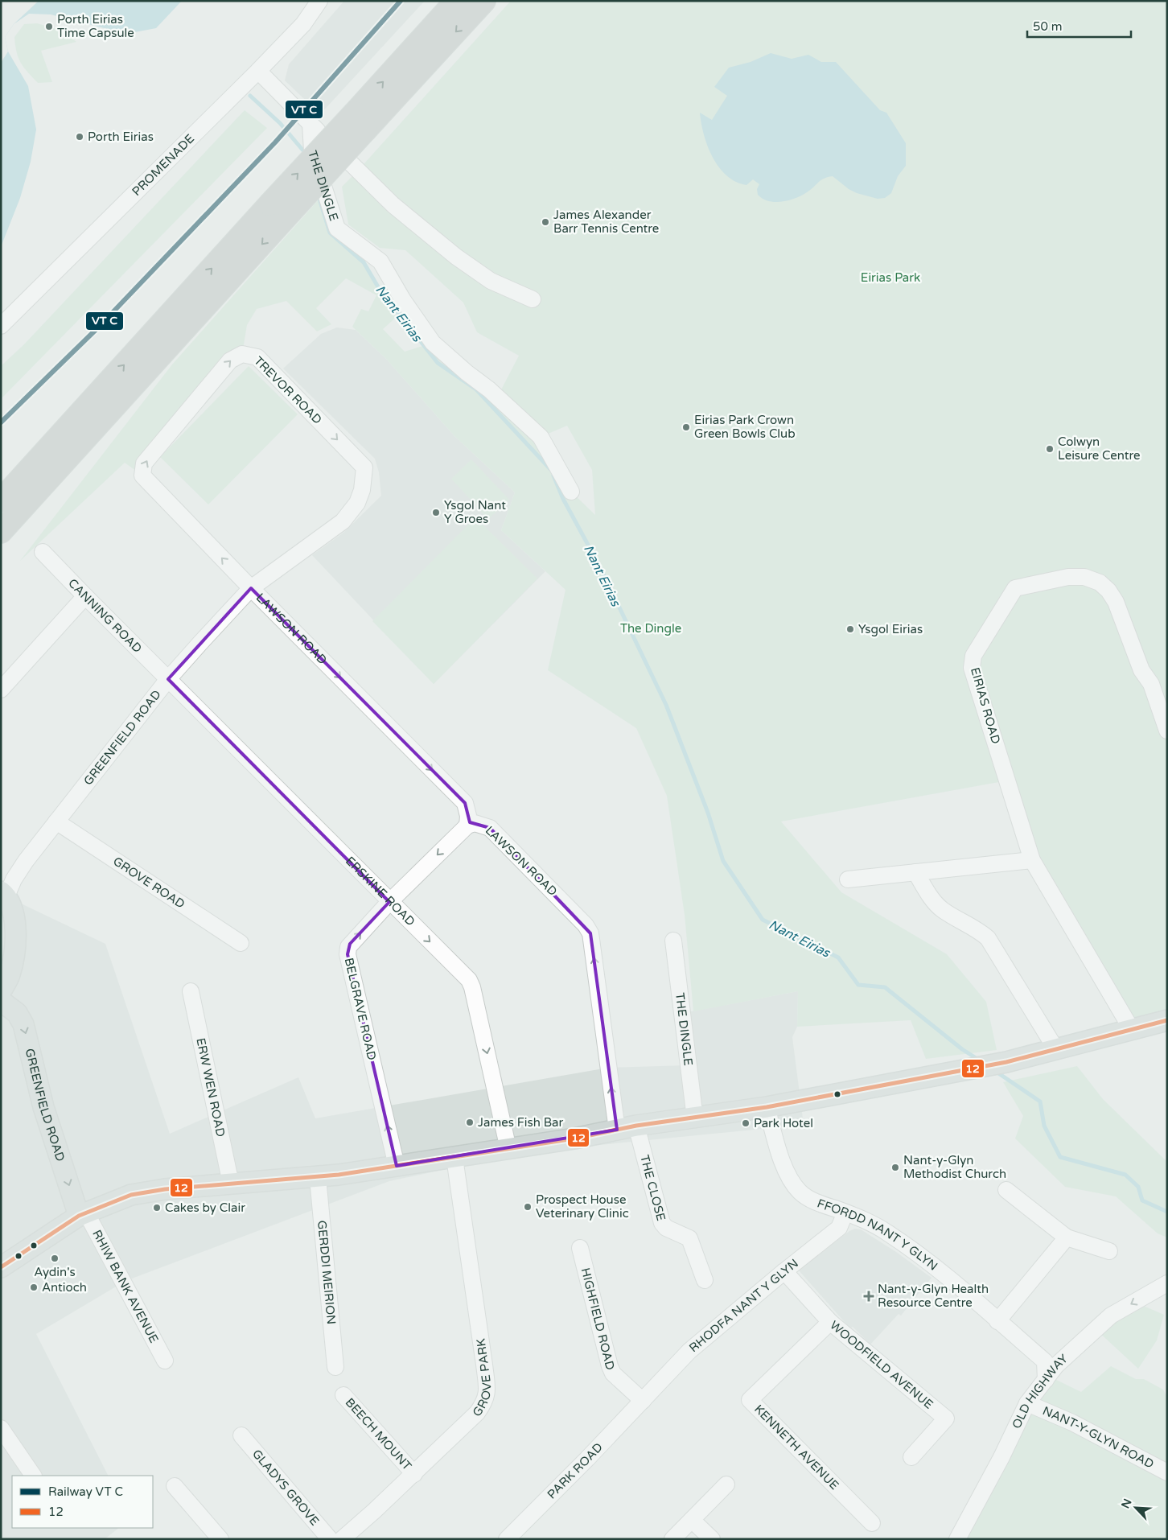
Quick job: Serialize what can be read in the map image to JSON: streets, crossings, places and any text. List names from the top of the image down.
{
  "streets": {
    "main road": ["GREENFIELD ROAD"],
    "street": [
      "PROMENADE",
      "THE DINGLE",
      "TREVOR ROAD",
      "CANNING ROAD",
      "LAWSON ROAD",
      "EIRIAS ROAD",
      "GROVE ROAD",
      "ERSKINE ROAD",
      "BELGRAVE ROAD",
      "ERW WEN ROAD",
      "THE CLOSE",
      "FFORDD NANT Y GLYN",
      "GERDDI MEIRION",
      "RHIW BANK AVENUE",
      "RHODFA NANT Y GLYN",
      "HIGHFIELD ROAD",
      "WOODFIELD AVENUE",
      "GROVE PARK",
      "OLD HIGHWAY",
      "BEECH MOUNT",
      "NANT-Y-GLYN ROAD",
      "KENNETH AVENUE",
      "PARK ROAD",
      "GLADYS GROVE"
    ]
  },
  "crossings": [
    ["TREVOR ROAD", "LAWSON ROAD"],
    ["TREVOR ROAD", "GREENFIELD ROAD"],
    ["CANNING ROAD", "GREENFIELD ROAD"],
    ["CANNING ROAD", "ERSKINE ROAD"],
    ["LAWSON ROAD", "GREENFIELD ROAD"],
    ["LAWSON ROAD", "BELGRAVE ROAD"],
    ["LAWSON ROAD", "THE CLOSE"],
    ["GREENFIELD ROAD", "GROVE ROAD"],
    ["GREENFIELD ROAD", "ERSKINE ROAD"],
    ["GREENFIELD ROAD", "RHIW BANK AVENUE"],
    ["ERSKINE ROAD", "BELGRAVE ROAD"],
    ["FFORDD NANT Y GLYN", "RHODFA NANT Y GLYN"],
    ["FFORDD NANT Y GLYN", "OLD HIGHWAY"],
    ["RHODFA NANT Y GLYN", "HIGHFIELD ROAD"],
    ["RHODFA NANT Y GLYN", "WOODFIELD AVENUE"],
    ["RHODFA NANT Y GLYN", "PARK ROAD"],
    ["HIGHFIELD ROAD", "PARK ROAD"],
    ["WOODFIELD AVENUE", "KENNETH AVENUE"],
    ["GROVE PARK", "BEECH MOUNT"],
    ["OLD HIGHWAY", "NANT-Y-GLYN ROAD"]
  ],
  "one_way": ["GREENFIELD ROAD", "ERSKINE ROAD"],
  "water": ["Nant Eirias"],
  "parks": ["Eirias Park", "The Dingle"],
  "places": {
    "other": [
      "Porth Eirias Time Capsule",
      "Porth Eirias",
      "James Alexander Barr Tennis Centre",
      "Eirias Park Crown Green Bowls Club",
      "Colwyn Leisure Centre",
      "Ysgol Nant Y Groes",
      "Ysgol Eirias",
      "James Fish Bar",
      "Park Hotel",
      "Nant-y-Glyn Methodist Church",
      "Prospect House Veterinary Clinic",
      "Cakes by Clair",
      "Aydin's",
      "Antioch"
    ],
    "health": ["Nant-y-Glyn Health Resource Centre"]
  },
  "lines": ["transit line 12"],
  "legend": ["Railway VT C", "12"],
  "scale_bar": "50 m",
  "north": "top left"
}
